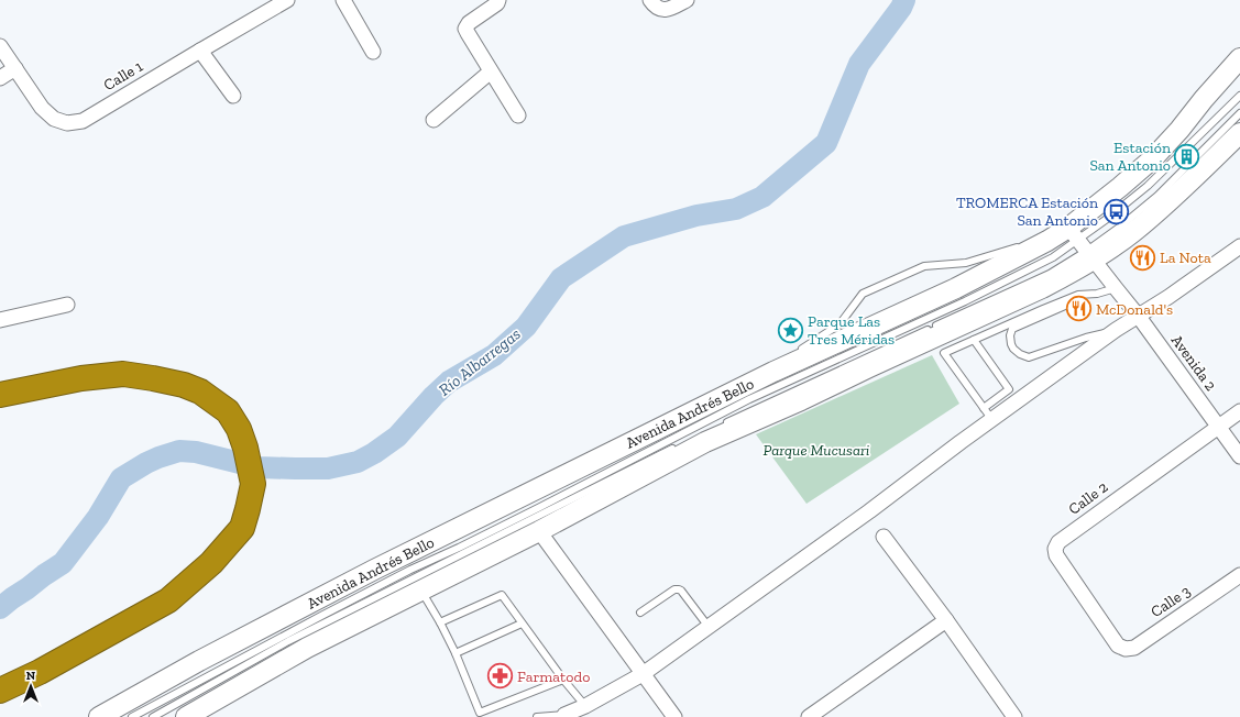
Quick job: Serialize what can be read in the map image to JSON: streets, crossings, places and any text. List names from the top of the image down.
{
  "streets": {
    "street": [
      "Calle 1",
      "Avenida 2",
      "Avenida Andrés Bello",
      "Calle 2",
      "Calle 3"
    ]
  },
  "crossings": [
    ["Avenida 2", "Avenida Andrés Bello"],
    ["Avenida 2", "Calle 2"],
    ["Calle 2", "Calle 3"]
  ],
  "water": ["Río Albarregas"],
  "parks": ["Parque Mucusari"],
  "places": {
    "building": ["Estación San Antonio"],
    "bus stop": ["TROMERCA Estación San Antonio"],
    "restaurant": ["La Nota", "McDonald's"],
    "place": ["Parque Las Tres Méridas"],
    "pharmacy": ["Farmatodo"]
  },
  "north": "top"
}
